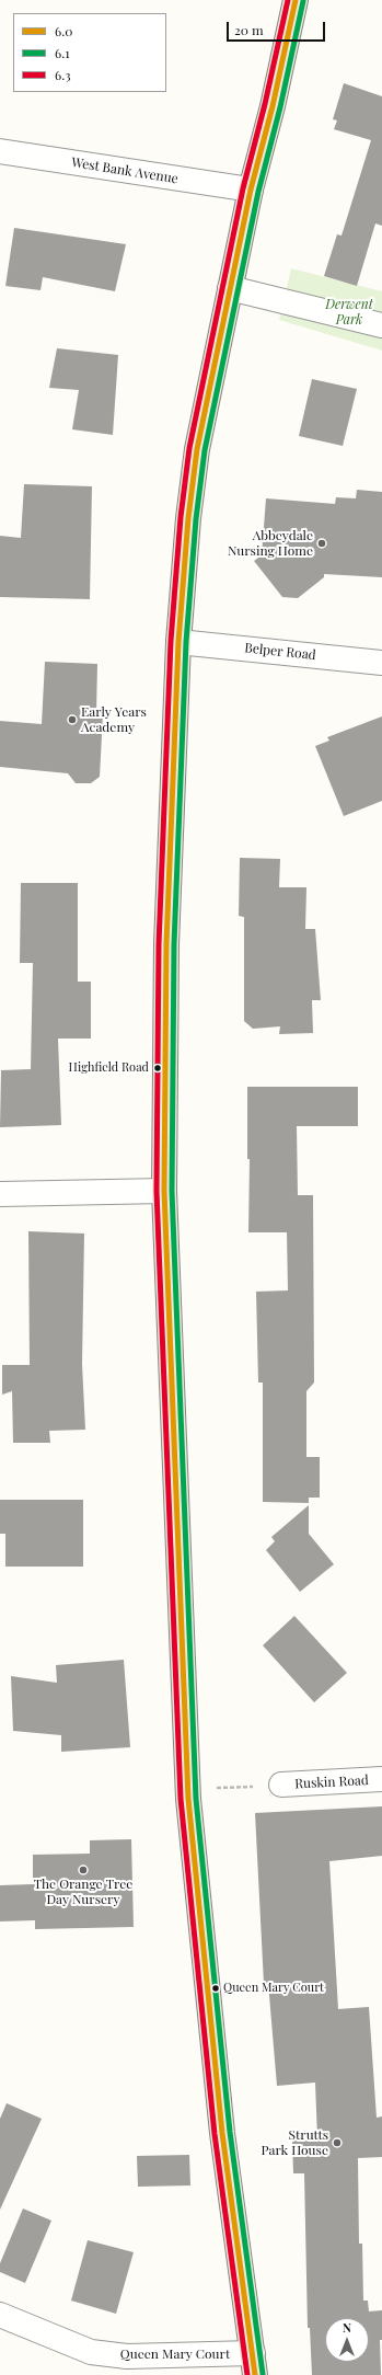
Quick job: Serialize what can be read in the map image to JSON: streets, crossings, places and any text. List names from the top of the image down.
{
  "streets": {
    "street": [
      "West Bank Avenue",
      "Belper Road",
      "Ruskin Road",
      "Queen Mary Court"
    ]
  },
  "parks": ["Derwent Park"],
  "places": [
    "Abbeydale Nursing Home",
    "Early Years Academy",
    "Highfield Road",
    "The Orange Tree Day Nursery",
    "Queen Mary Court",
    "Strutts Park House"
  ],
  "lines": ["transit line 6.0", "transit line 6.3", "transit line 6.1"],
  "legend": ["6.0", "6.1", "6.3"],
  "scale_bar": "20 m",
  "north": "top"
}
